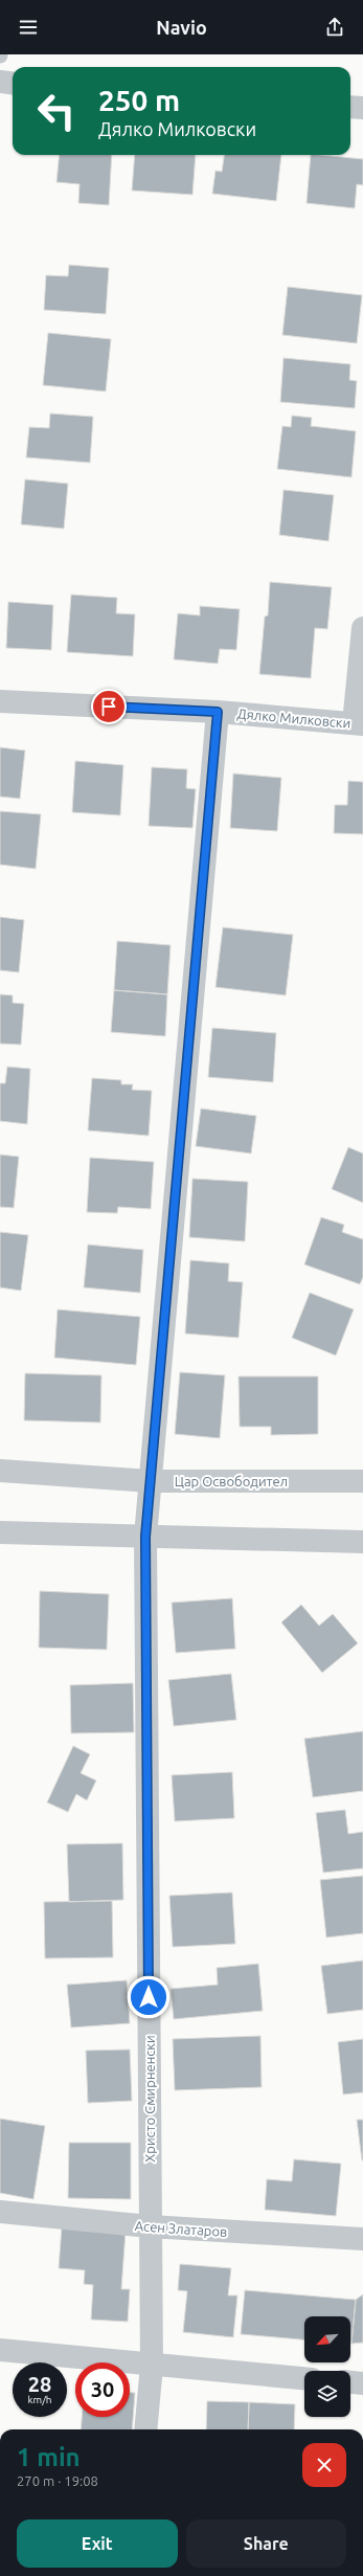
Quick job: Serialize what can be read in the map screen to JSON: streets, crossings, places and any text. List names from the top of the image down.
{
  "streets": {
    "street": [
      "Дялко Милковски",
      "Цар Освободител",
      "Христо Смирненски",
      "Асен Златаров"
    ]
  },
  "crossings": [
    ["Дялко Милковски", "Христо Смирненски"],
    ["Цар Освободител", "Христо Смирненски"],
    ["Христо Смирненски", "Асен Златаров"]
  ],
  "north": "bottom left",
  "page": {
    "header": "Navio",
    "turn": ["250 m", "Дялко Милковски"],
    "speed": "28 km/h",
    "limit": "30",
    "heading": ["1 min", "270 m · 19:08"],
    "buttons": ["Exit", "Share"]
  }
}
